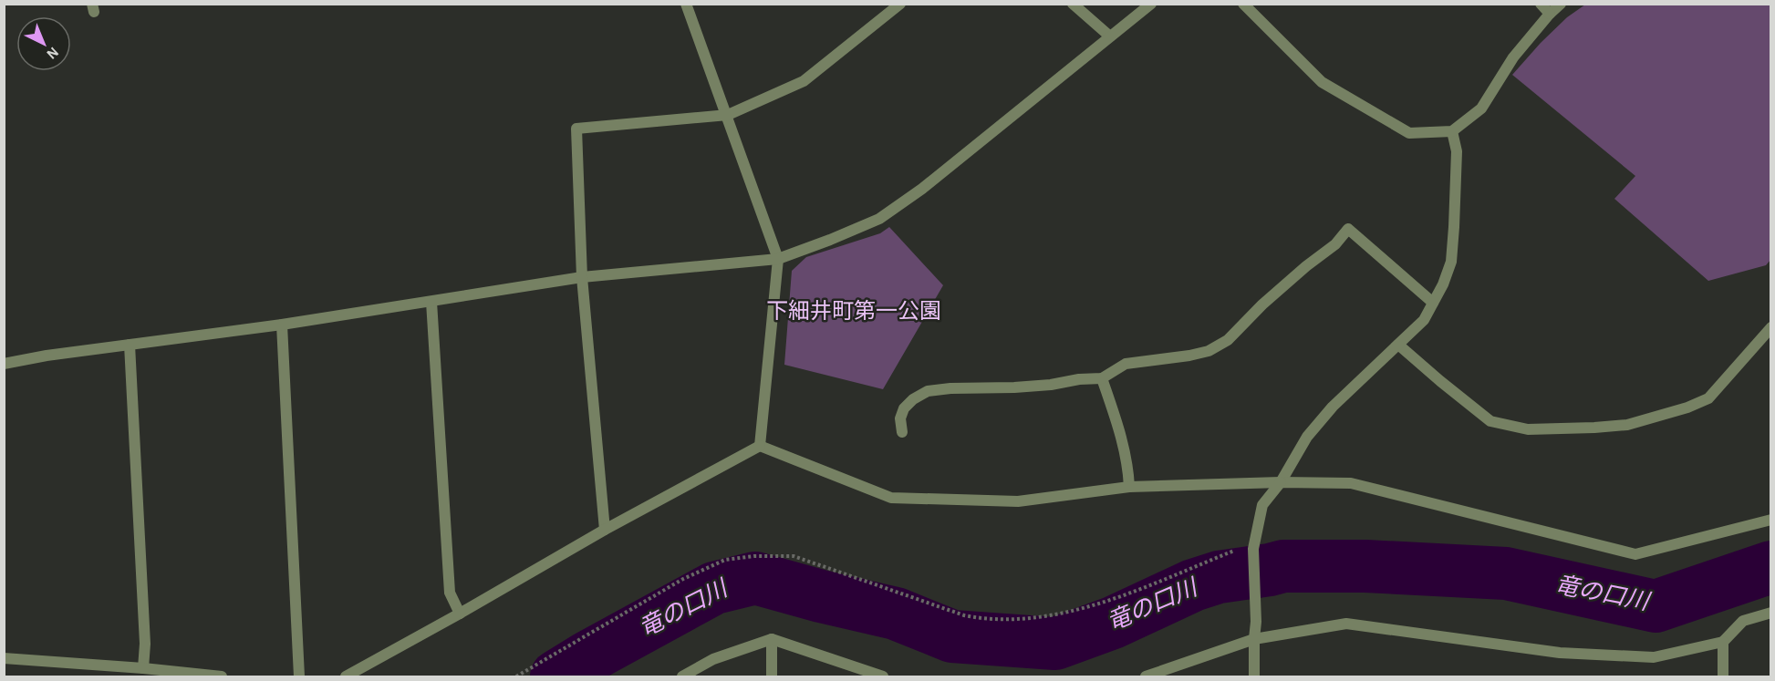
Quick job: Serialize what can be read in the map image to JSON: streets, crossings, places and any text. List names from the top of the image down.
{
  "water": ["竜の口川"],
  "parks": ["下細井町第一公園"],
  "north": "bottom right"
}
